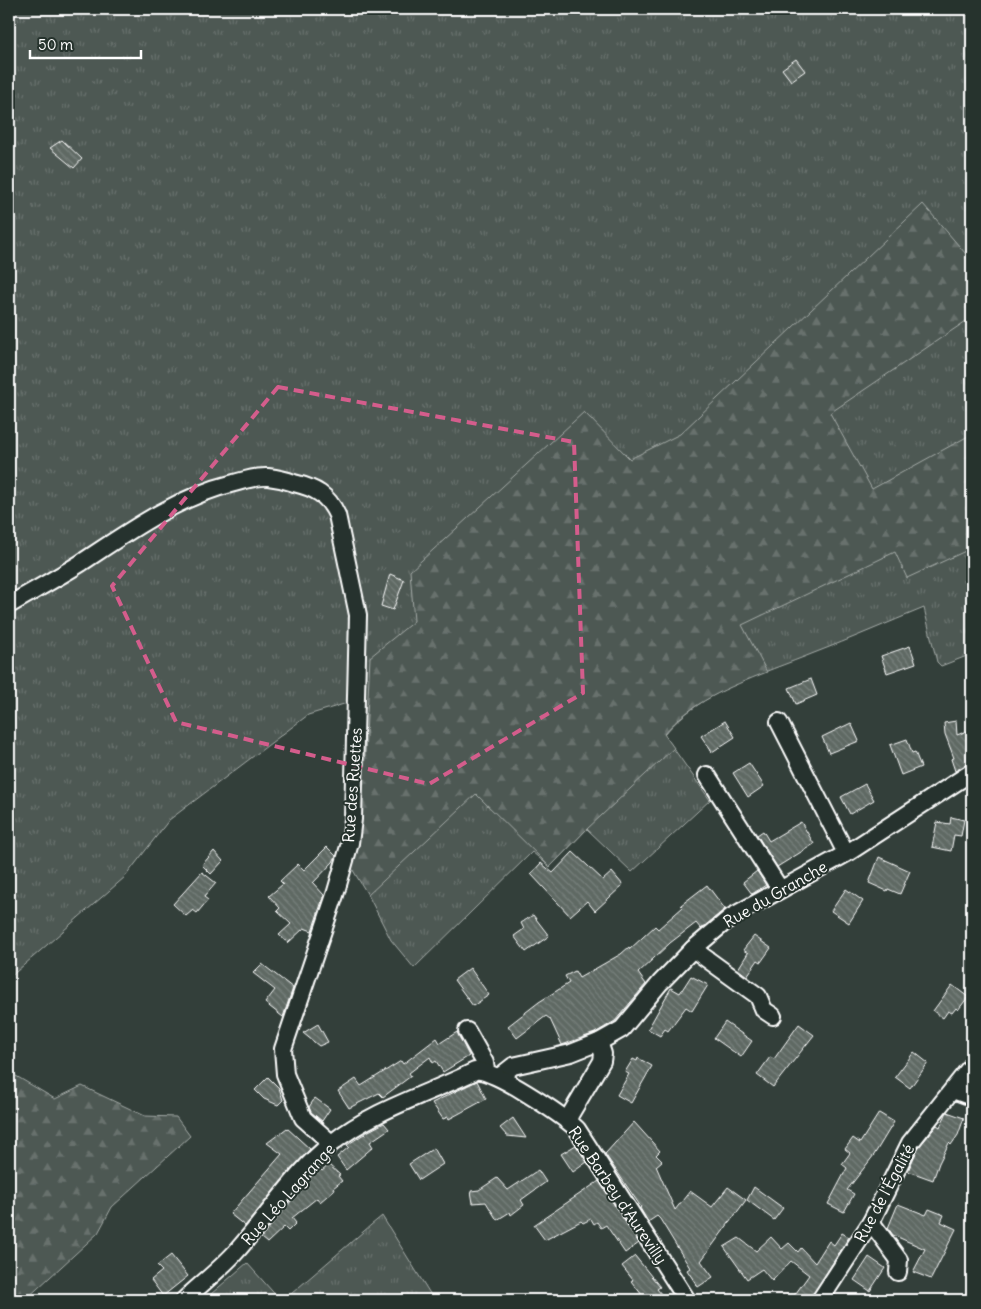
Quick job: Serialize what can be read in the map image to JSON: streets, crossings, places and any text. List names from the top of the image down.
{
  "streets": {
    "street": [
      "Rue des Ruettes",
      "Rue du Granche",
      "Rue de l'Égalité",
      "Rue Léo Lagrange",
      "Rue Barbey d'Aurevilly"
    ]
  },
  "crossings": [
    ["Rue des Ruettes", "Rue Léo Lagrange"],
    ["Rue du Granche", "Rue Léo Lagrange"],
    ["Rue du Granche", "Rue Barbey d'Aurevilly"],
    ["Rue Léo Lagrange", "Rue Barbey d'Aurevilly"]
  ],
  "scale_bar": "50 m"
}
